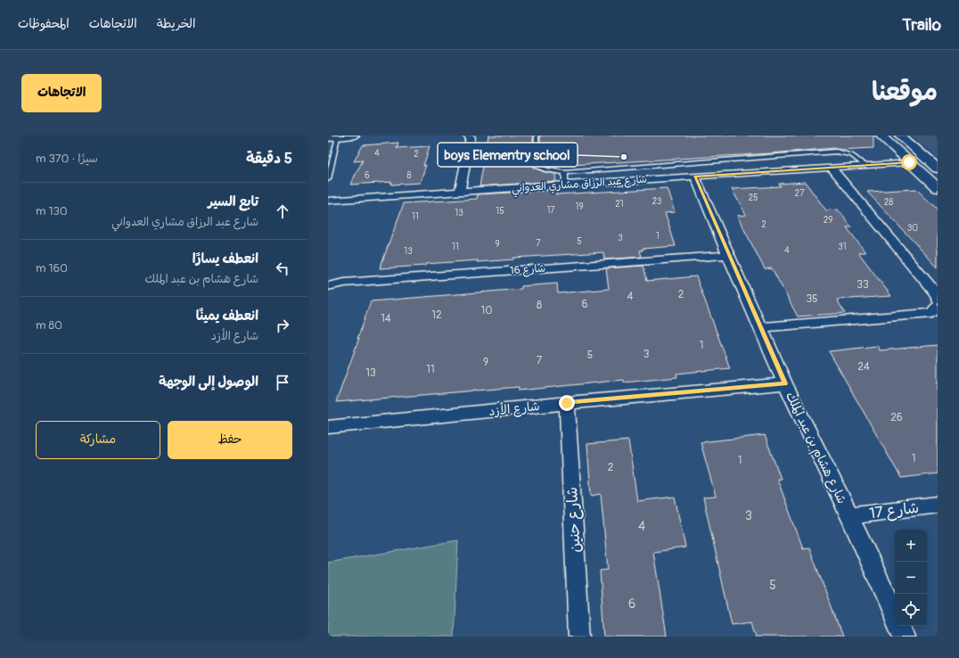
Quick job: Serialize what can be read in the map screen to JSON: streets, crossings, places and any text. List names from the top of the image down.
{
  "streets": {
    "street": [
      "شارع عبد الرزاق مشاري العدواني",
      "شارع 16",
      "شارع الأزد",
      "شارع هشام بن عبد الملك",
      "شارع 17",
      "شارع حنين"
    ]
  },
  "crossings": [
    ["شارع عبد الرزاق مشاري العدواني", "شارع هشام بن عبد الملك"],
    ["شارع 16", "شارع هشام بن عبد الملك"],
    ["شارع الأزد", "شارع هشام بن عبد الملك"],
    ["شارع الأزد", "شارع حنين"],
    ["شارع هشام بن عبد الملك", "شارع 17"]
  ],
  "places": ["boys Elementry school"],
  "house_numbers": [
    "4",
    "2",
    "6",
    "8",
    "27",
    "25",
    "23",
    "28",
    "21",
    "19",
    "17",
    "15",
    "13",
    "11",
    "29",
    "2",
    "30",
    "1",
    "3",
    "5",
    "7",
    "9",
    "11",
    "31",
    "4",
    "13",
    "33",
    "2",
    "4",
    "35",
    "6",
    "8",
    "10",
    "12",
    "14",
    "1",
    "3",
    "5",
    "7",
    "9",
    "24",
    "11",
    "13",
    "26",
    "1",
    "1",
    "2",
    "3",
    "4",
    "5",
    "6"
  ],
  "page": {
    "header": "Trailo",
    "nav": ["الخريطة", "الاتجاهات", "المحفوظات"],
    "title": "موقعنا",
    "buttons": [
      "الاتجاهات",
      ["حفظ", "مشاركة"]
    ],
    "heading": ["5 دقيقة", "سيرًا · 370 m"],
    "list": [
      ["تابع السير", "شارع عبد الرزاق مشاري العدواني", "130 m"],
      ["انعطف يسارًا", "شارع هشام بن عبد الملك", "160 m"],
      ["انعطف يمينًا", "شارع الأزد", "80 m"],
      "الوصول إلى الوجهة"
    ],
    "map_buttons": ["+", "−"]
  }
}
